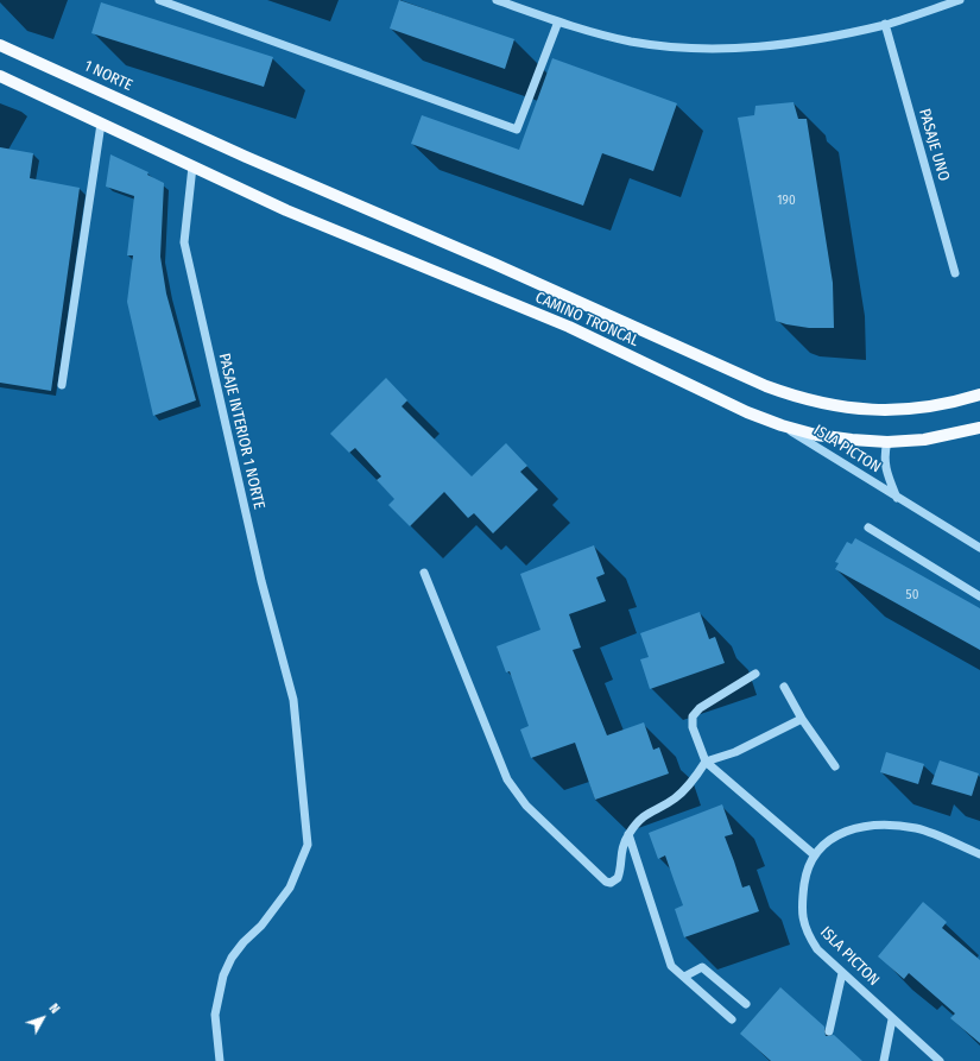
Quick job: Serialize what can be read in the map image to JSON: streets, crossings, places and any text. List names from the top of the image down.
{
  "streets": {
    "main road": ["1 NORTE", "CAMINO TRONCAL"],
    "street": ["PASAJE UNO", "PASAJE INTERIOR 1 NORTE", "ISLA PICTON"]
  },
  "crossings": [
    ["1 NORTE", "CAMINO TRONCAL"],
    ["CAMINO TRONCAL", "PASAJE INTERIOR 1 NORTE"],
    ["CAMINO TRONCAL", "ISLA PICTON"]
  ],
  "house_numbers": ["190", "50"],
  "north": "top right"
}
